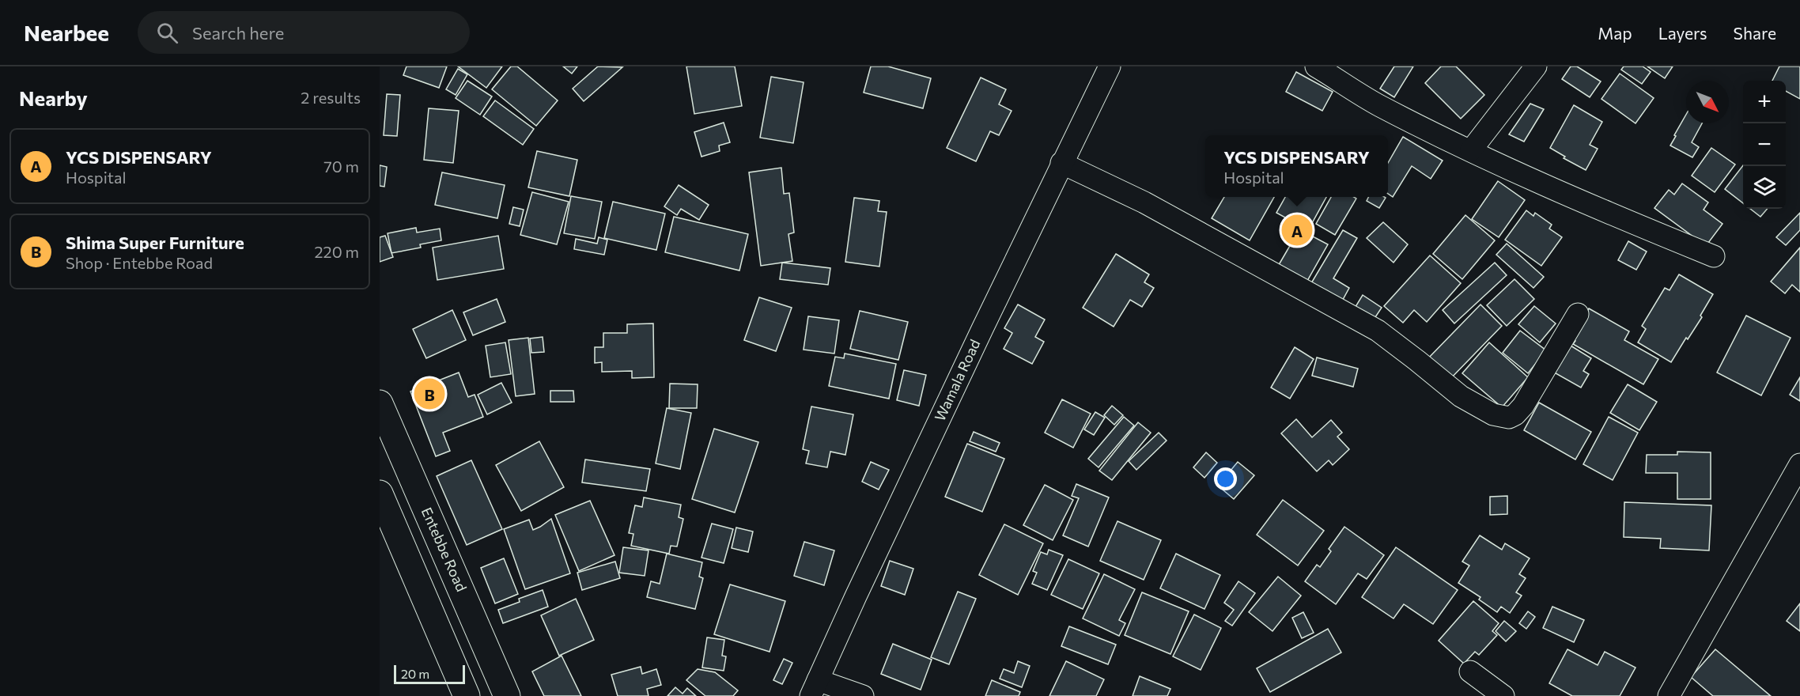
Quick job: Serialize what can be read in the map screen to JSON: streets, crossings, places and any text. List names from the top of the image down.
{
  "streets": {
    "main road": ["Entebbe Road"],
    "street": ["Wamala Road"]
  },
  "scale_bar": "20 m",
  "north": "bottom right",
  "page": {
    "header": "Nearbee",
    "search": "Search here",
    "nav": ["Map", "Layers", "Share"],
    "heading": ["Nearby", "2 results"],
    "map_buttons": ["+", "−"],
    "list": [
      {
        "mark": "A",
        "name": "YCS DISPENSARY",
        "note": "Hospital",
        "value": "70 m"
      },
      {
        "mark": "B",
        "name": "Shima Super Furniture",
        "note": "Shop · Entebbe Road",
        "value": "220 m"
      }
    ],
    "popup": ["YCS DISPENSARY", "Hospital"],
    "pins": ["A", "B"],
    "scale": "20 m"
  }
}
